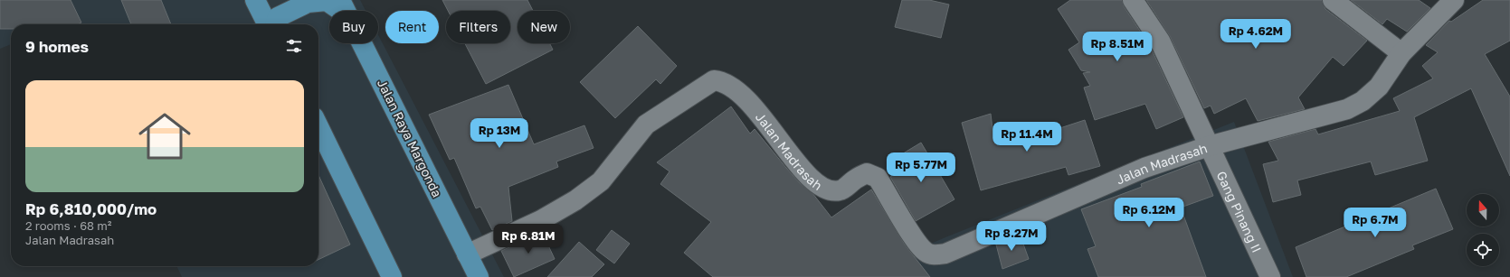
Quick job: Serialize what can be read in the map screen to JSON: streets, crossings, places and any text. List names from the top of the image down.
{
  "streets": {
    "main road": ["Jalan Raya Margonda"],
    "street": ["Jalan Madrasah", "Gang Pinang II"]
  },
  "crossings": [
    ["Jalan Raya Margonda", "Jalan Madrasah"],
    ["Jalan Madrasah", "Gang Pinang II"]
  ],
  "north": "top",
  "page": {
    "chip": [
      "Buy",
      "Rent",
      "Filters",
      "New"
    ],
    "price": [
      "Rp 4.62M",
      "Rp 8.51M",
      "Rp 13M",
      "Rp 11.4M",
      "Rp 5.77M",
      "Rp 6.12M",
      "Rp 6.7M",
      "Rp 8.27M",
      "Rp 6.81M"
    ],
    "heading": "9 homes",
    "list": [
      {
        "name": "Rp 6,810,000/mo",
        "note": "2 rooms · 68 m² · Jalan Madrasah"
      }
    ]
  }
}
